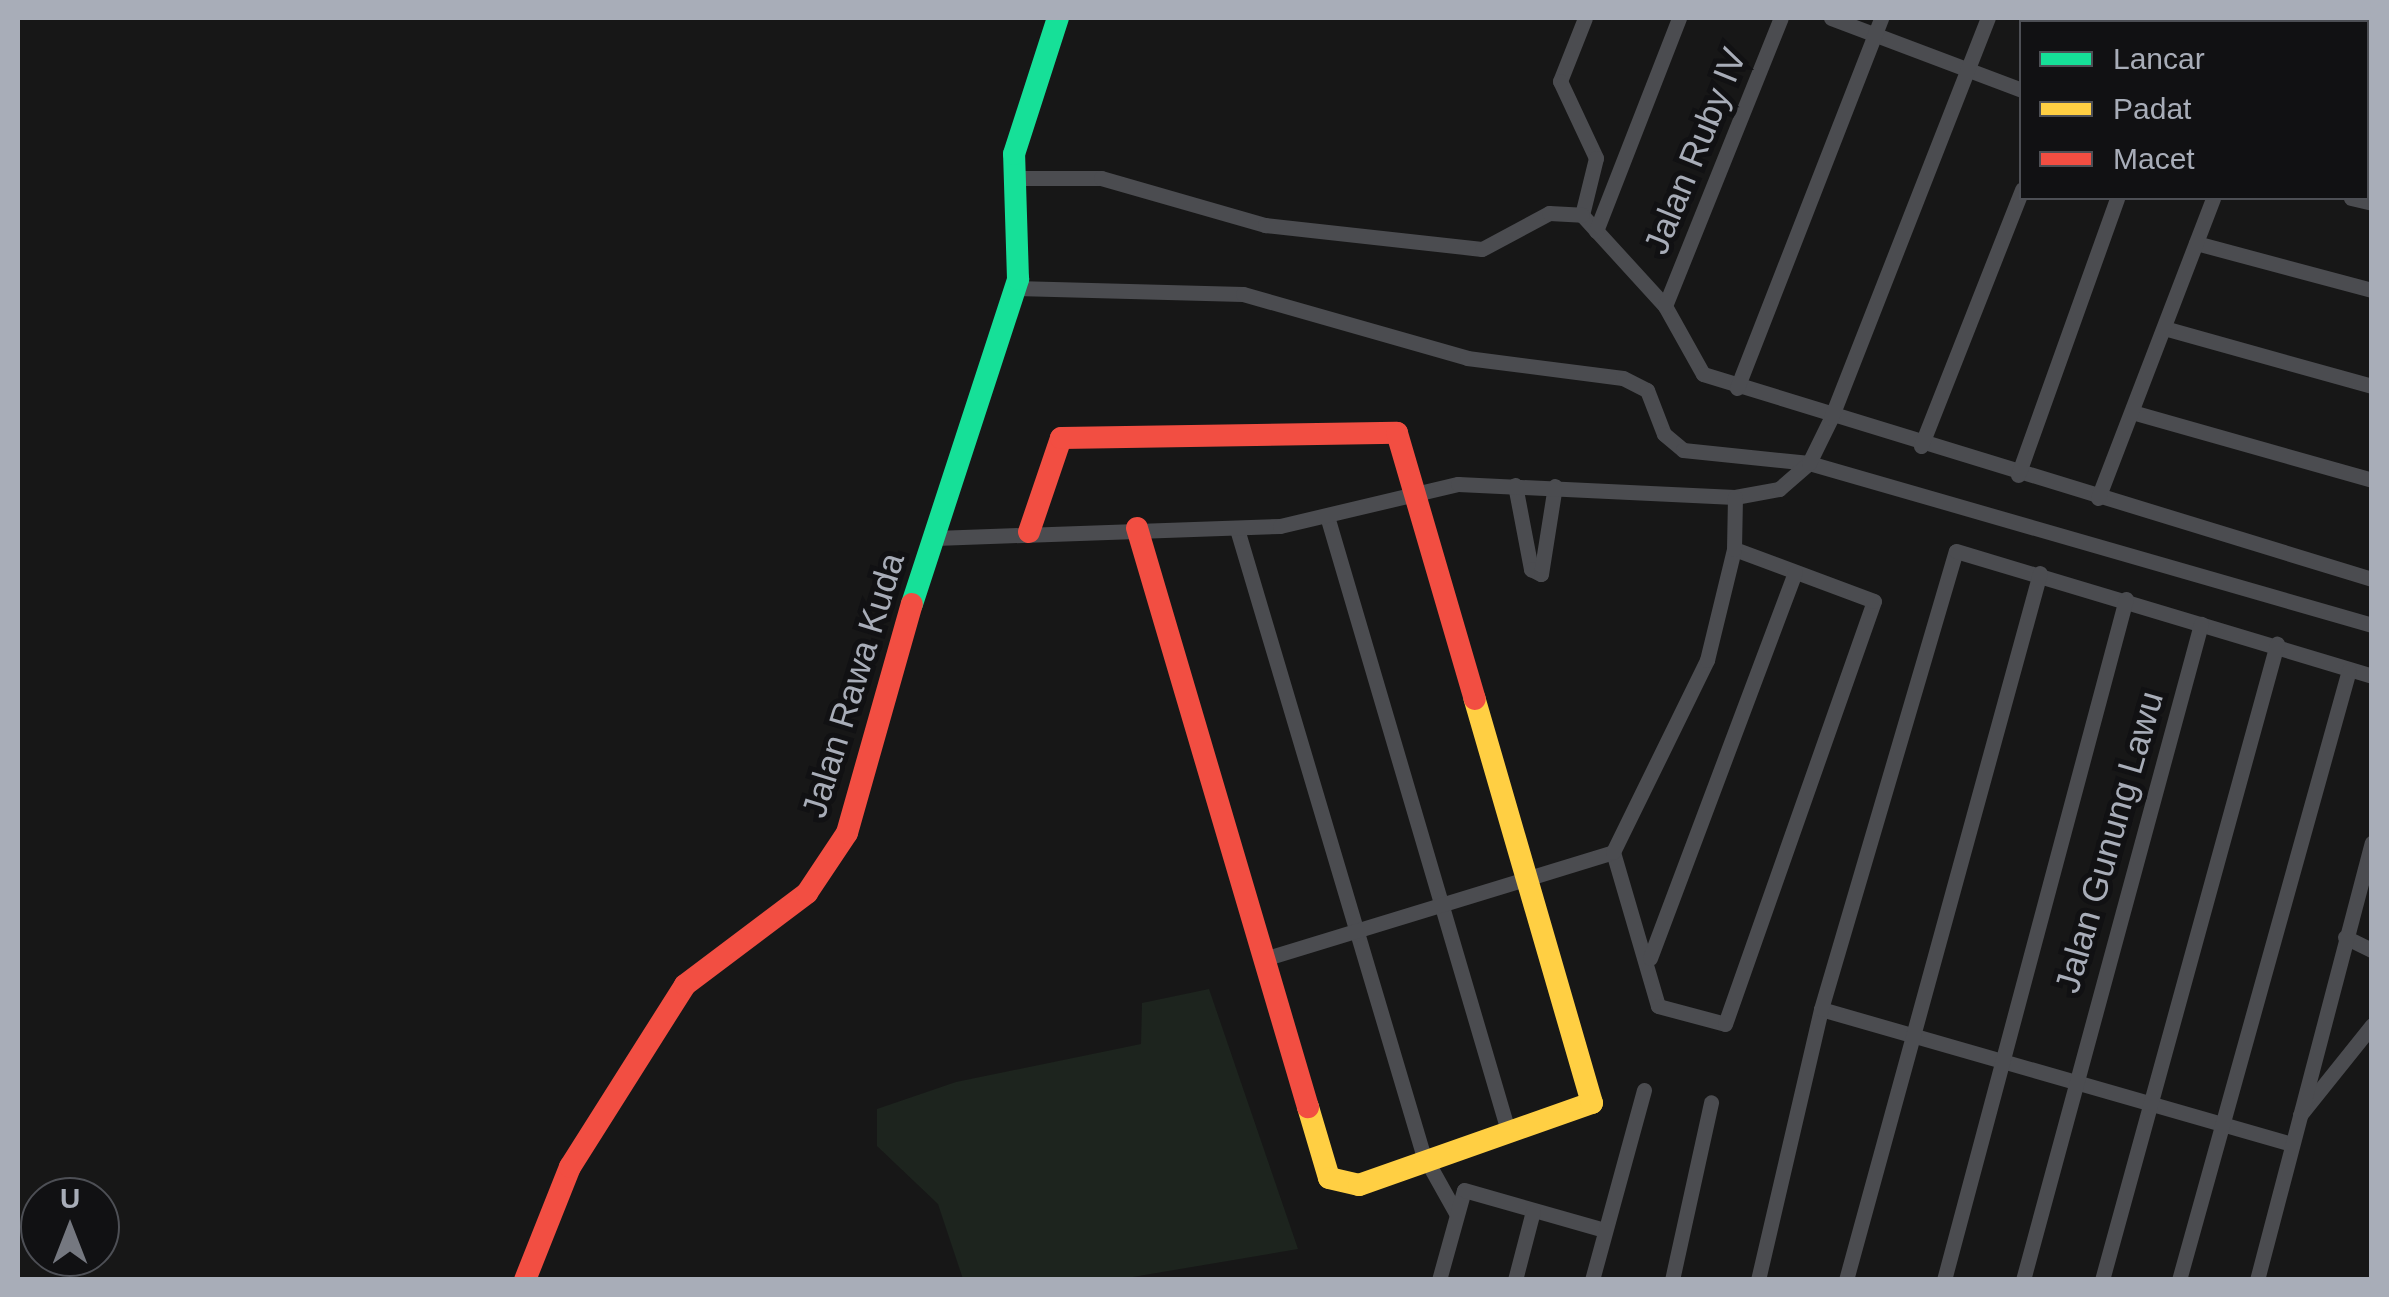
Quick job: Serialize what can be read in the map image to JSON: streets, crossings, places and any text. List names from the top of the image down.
{
  "streets": {
    "street": ["Jalan Ruby IV", "Jalan Rawa Kuda", "Jalan Gunung Lawu"]
  },
  "legend": ["Lancar", "Padat", "Macet"],
  "north": "top"
}
